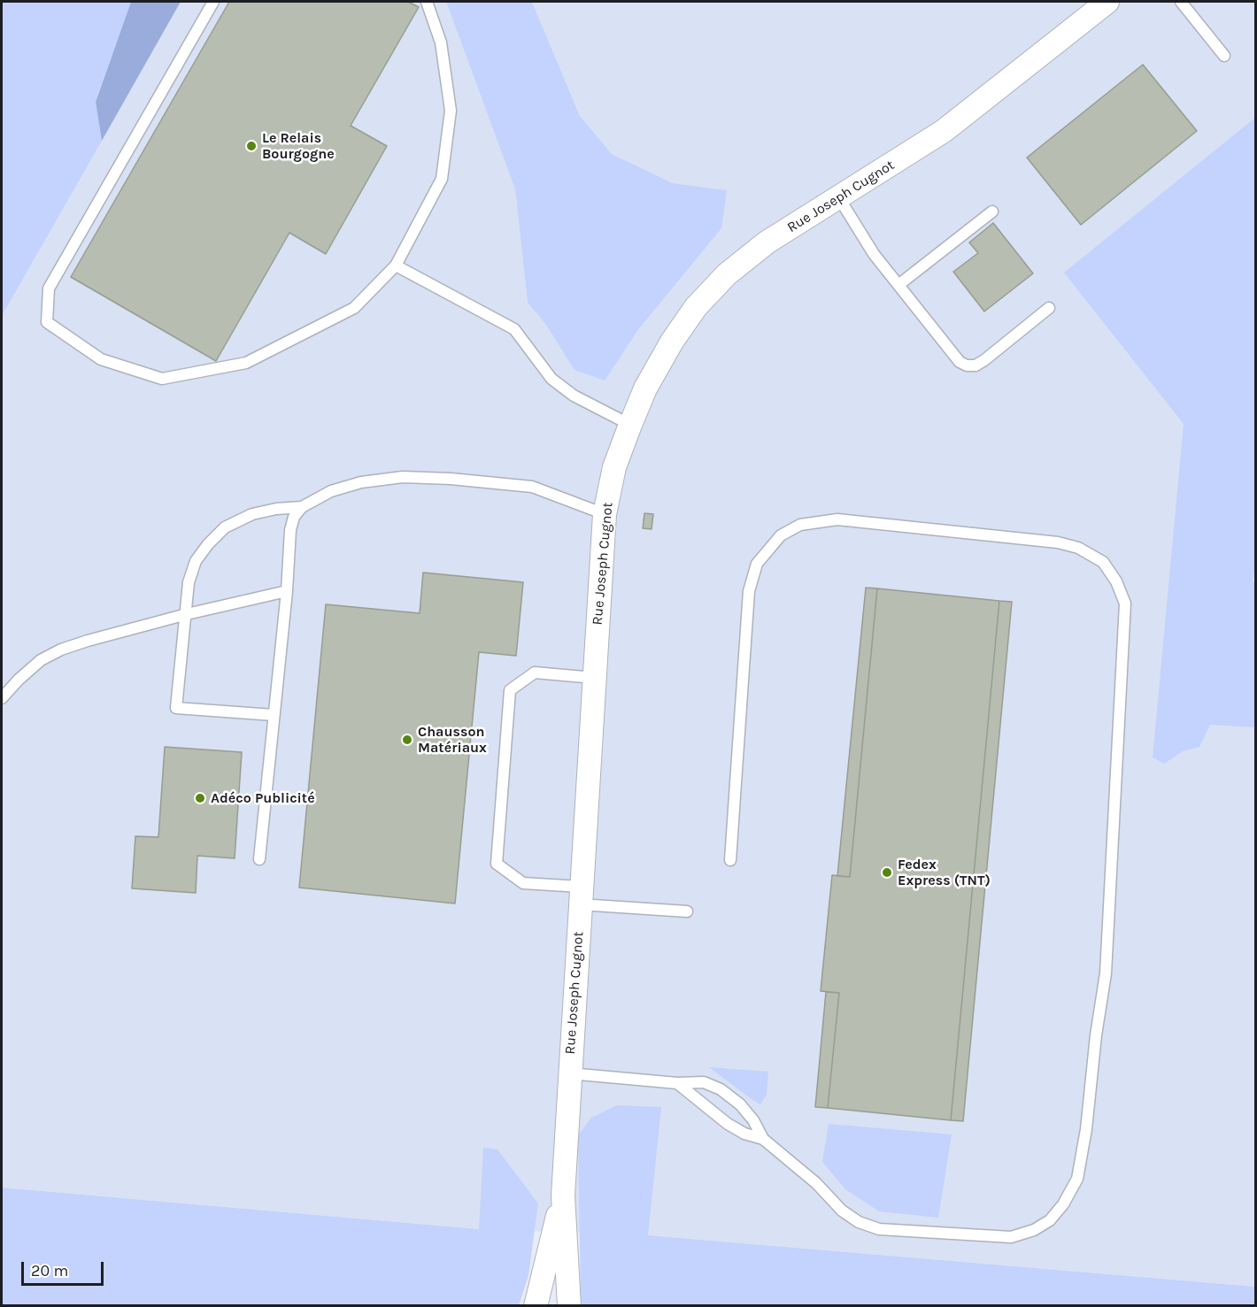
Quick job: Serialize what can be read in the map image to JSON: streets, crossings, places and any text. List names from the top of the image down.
{
  "streets": {
    "street": ["Rue Joseph Cugnot"]
  },
  "places": [
    "Le Relais Bourgogne",
    "Chausson Matériaux",
    "Adéco Publicité",
    "Fedex Express (TNT)"
  ],
  "scale_bar": "20 m"
}
